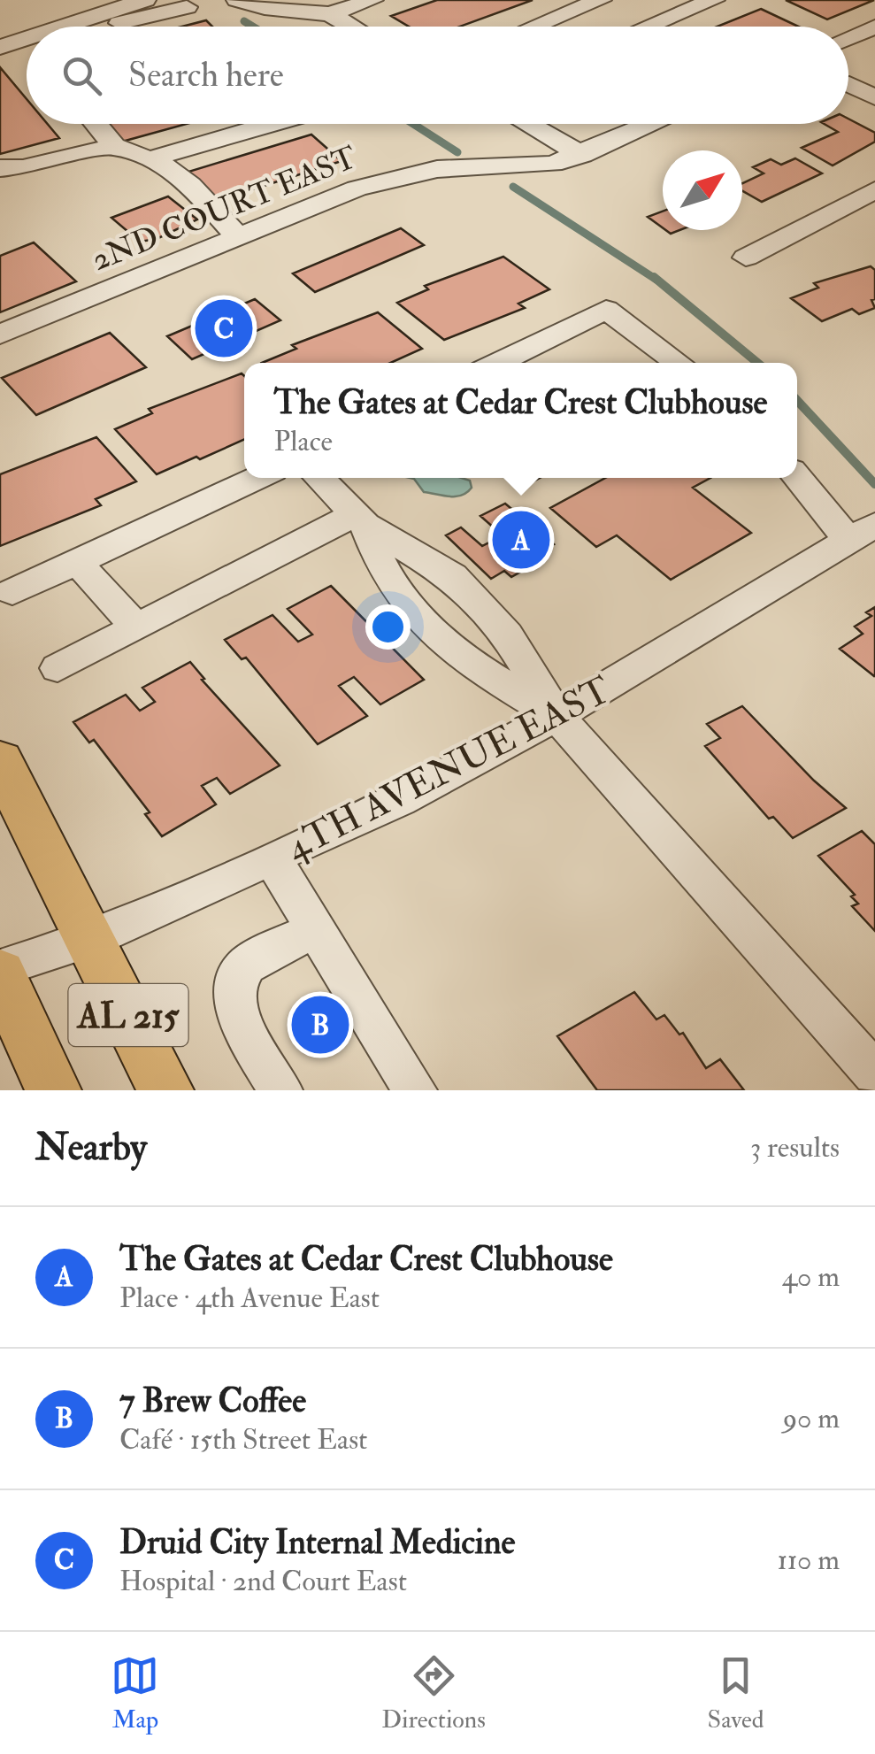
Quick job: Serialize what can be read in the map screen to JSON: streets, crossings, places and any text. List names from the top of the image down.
{
  "streets": {
    "main road": ["AL 215"],
    "street": ["2ND COURT EAST", "4TH AVENUE EAST"]
  },
  "crossings": [
    ["4TH AVENUE EAST", "AL 215"]
  ],
  "north": "top right",
  "page": {
    "search": "Search here",
    "pins": ["C", "A", "B"],
    "popup": ["The Gates at Cedar Crest Clubhouse", "Place"],
    "heading": ["Nearby", "3 results"],
    "list": [
      {
        "mark": "A",
        "name": "The Gates at Cedar Crest Clubhouse",
        "note": "Place · 4th Avenue East",
        "value": "40 m"
      },
      {
        "mark": "B",
        "name": "7 Brew Coffee",
        "note": "Café · 15th Street East",
        "value": "90 m"
      },
      {
        "mark": "C",
        "name": "Druid City Internal Medicine",
        "note": "Hospital · 2nd Court East",
        "value": "110 m"
      }
    ],
    "nav": ["Map", "Directions", "Saved"]
  }
}
